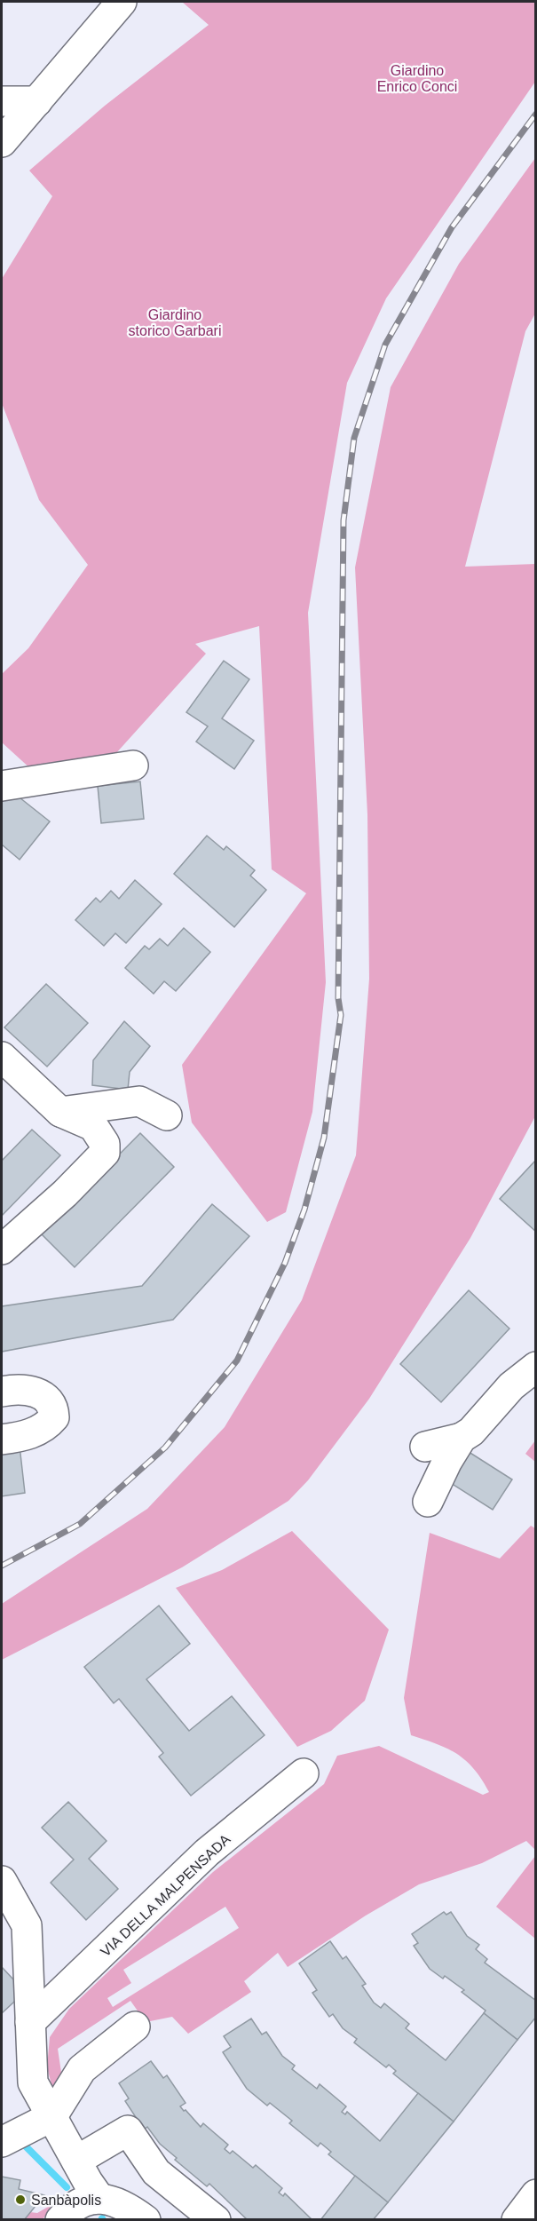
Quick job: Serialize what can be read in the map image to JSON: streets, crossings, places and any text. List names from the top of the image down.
{
  "streets": {
    "street": ["VIA DELLA MALPENSADA"]
  },
  "parks": ["Giardino Enrico Conci", "Giardino storico Garbari"],
  "places": ["Sanbàpolis"]
}
